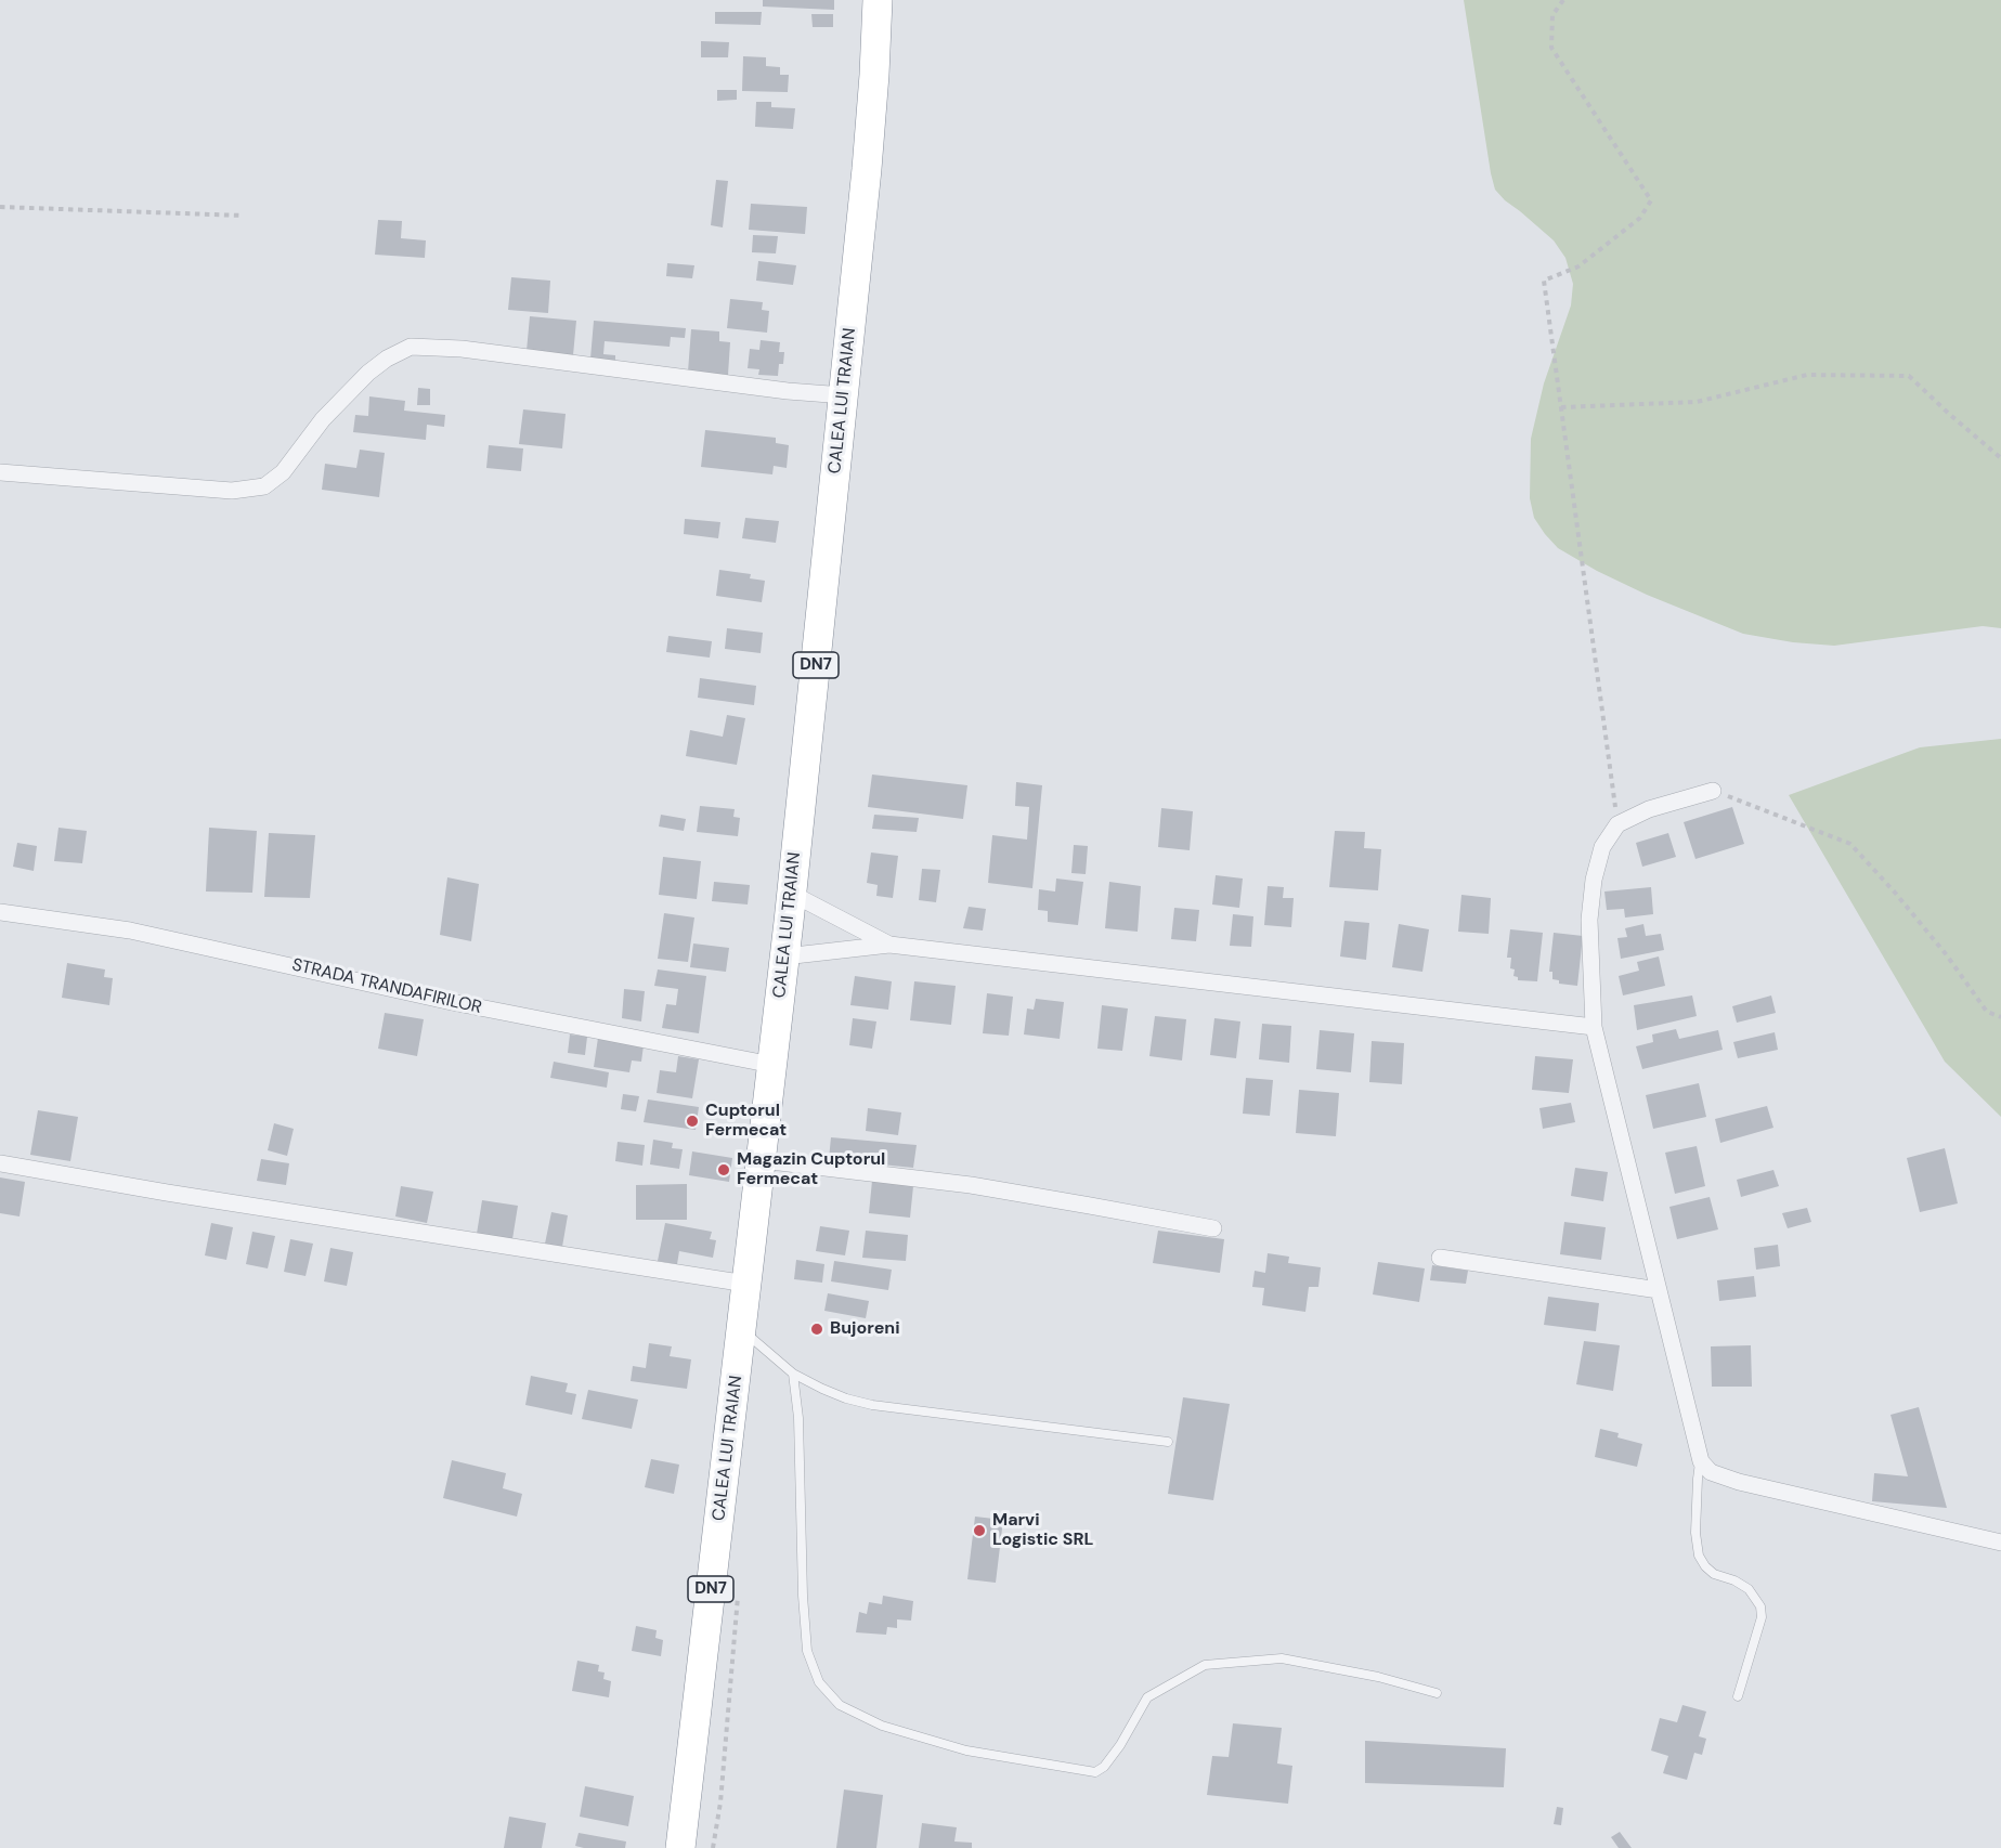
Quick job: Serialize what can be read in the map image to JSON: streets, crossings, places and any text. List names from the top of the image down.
{
  "streets": {
    "highway": ["CALEA LUI TRAIAN", "DN7"],
    "street": ["STRADA TRANDAFIRILOR"]
  },
  "crossings": [
    ["CALEA LUI TRAIAN", "STRADA TRANDAFIRILOR"]
  ],
  "places": [
    "Cuptorul Fermecat",
    "Magazin Cuptorul Fermecat",
    "Bujoreni",
    "Marvi Logistic SRL"
  ]
}
